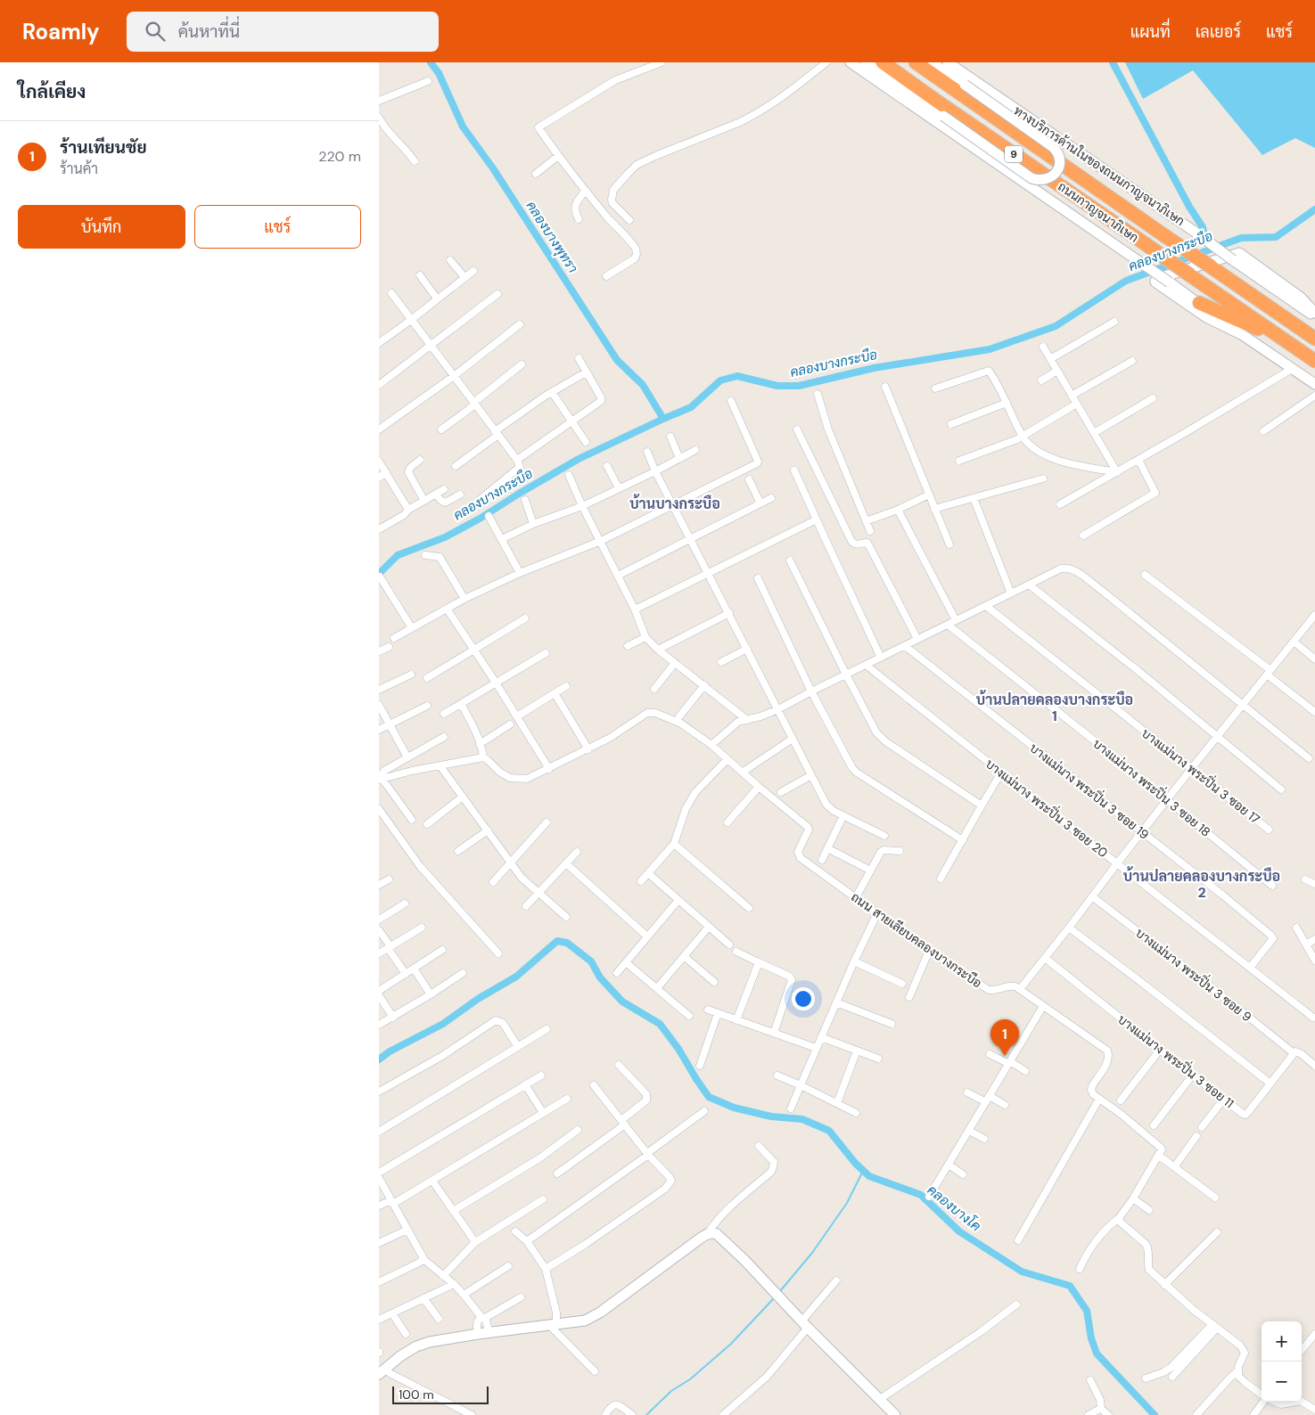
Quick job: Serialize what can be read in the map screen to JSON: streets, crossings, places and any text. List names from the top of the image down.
{
  "streets": {
    "highway": ["9", "ถนนกาญจนาภิเษก"],
    "main road": ["ทางบริการด้านในของถนนกาญจนาภิเษก"],
    "street": [
      "บางแม่นาง พระปิ่น 3 ซอย 17",
      "บางแม่นาง พระปิ่น 3 ซอย 18",
      "บางแม่นาง พระปิ่น 3 ซอย 19",
      "บางแม่นาง พระปิ่น 3 ซอย 20",
      "ถนน สายเลียบคลองบางกระบือ",
      "บางแม่นาง พระปิ่น 3 ซอย 9",
      "บางแม่นาง พระปิ่น 3 ซอย 11"
    ]
  },
  "crossings": [
    ["บางแม่นาง พระปิ่น 3 ซอย 19", "บางแม่นาง พระปิ่น 3 ซอย 20"],
    ["บางแม่นาง พระปิ่น 3 ซอย 9", "บางแม่นาง พระปิ่น 3 ซอย 11"]
  ],
  "districts": ["บ้านบางกระบือ", "บ้านปลายคลองบางกระบือ 1", "บ้านปลายคลองบางกระบือ 2"],
  "water": ["คลองบางพุทรา", "คลองบางกระบือ", "คลองบางโค"],
  "scale_bar": "100 m",
  "page": {
    "header": "Roamly",
    "search": "ค้นหาที่นี่",
    "nav": ["แผนที่", "เลเยอร์", "แชร์"],
    "heading": "ใกล้เคียง",
    "list": [
      {
        "mark": "1",
        "name": "ร้านเทียนชัย",
        "note": "ร้านค้า",
        "value": "220 m"
      }
    ],
    "buttons": ["บันทึก", "แชร์"],
    "pins": "1",
    "map_buttons": ["+", "−"],
    "scale": "100 m"
  }
}
